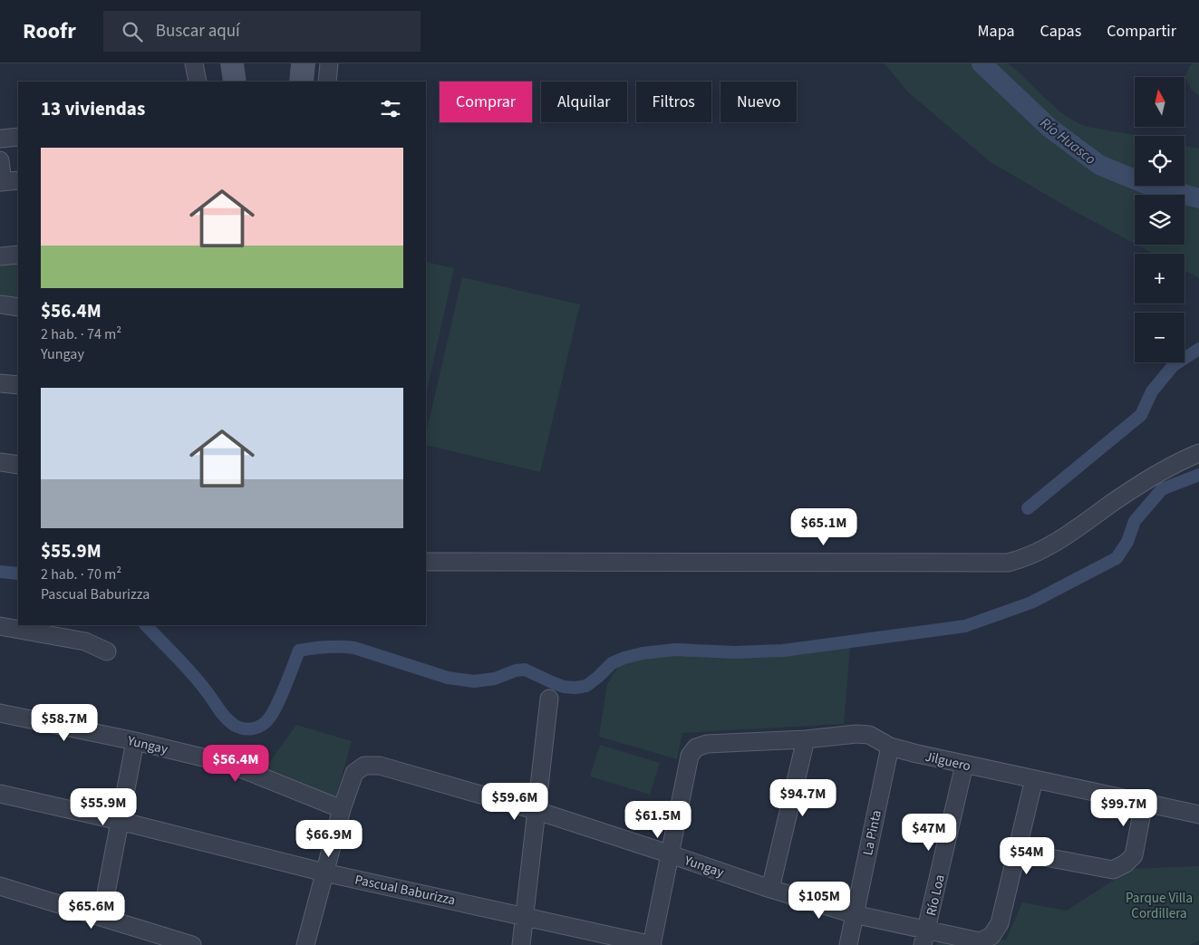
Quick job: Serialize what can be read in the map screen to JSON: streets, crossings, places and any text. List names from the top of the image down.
{
  "streets": {
    "street": [
      "Yungay",
      "Jilguero",
      "La Pinta",
      "Pascual Baburizza",
      "Río Loa"
    ]
  },
  "crossings": [
    ["Yungay", "Jilguero"],
    ["Yungay", "La Pinta"],
    ["Yungay", "Río Loa"],
    ["Jilguero", "La Pinta"],
    ["Jilguero", "Río Loa"]
  ],
  "water": ["Río Huasco"],
  "parks": ["Parque Villa Cordillera"],
  "north": "top",
  "page": {
    "header": "Roofr",
    "search": "Buscar aquí",
    "nav": ["Mapa", "Capas", "Compartir"],
    "map_buttons": ["+", "−"],
    "chip": [
      "Comprar",
      "Alquilar",
      "Filtros",
      "Nuevo"
    ],
    "heading": "13 viviendas",
    "list": [
      {
        "name": "$56.4M",
        "note": "2 hab. · 74 m² · Yungay"
      },
      {
        "name": "$55.9M",
        "note": "2 hab. · 70 m² · Pascual Baburizza"
      }
    ],
    "price": [
      "$65.1M",
      "$58.7M",
      "$56.4M",
      "$94.7M",
      "$59.6M",
      "$55.9M",
      "$99.7M",
      "$61.5M",
      "$47M",
      "$66.9M",
      "$54M",
      "$105M",
      "$65.6M"
    ]
  }
}
